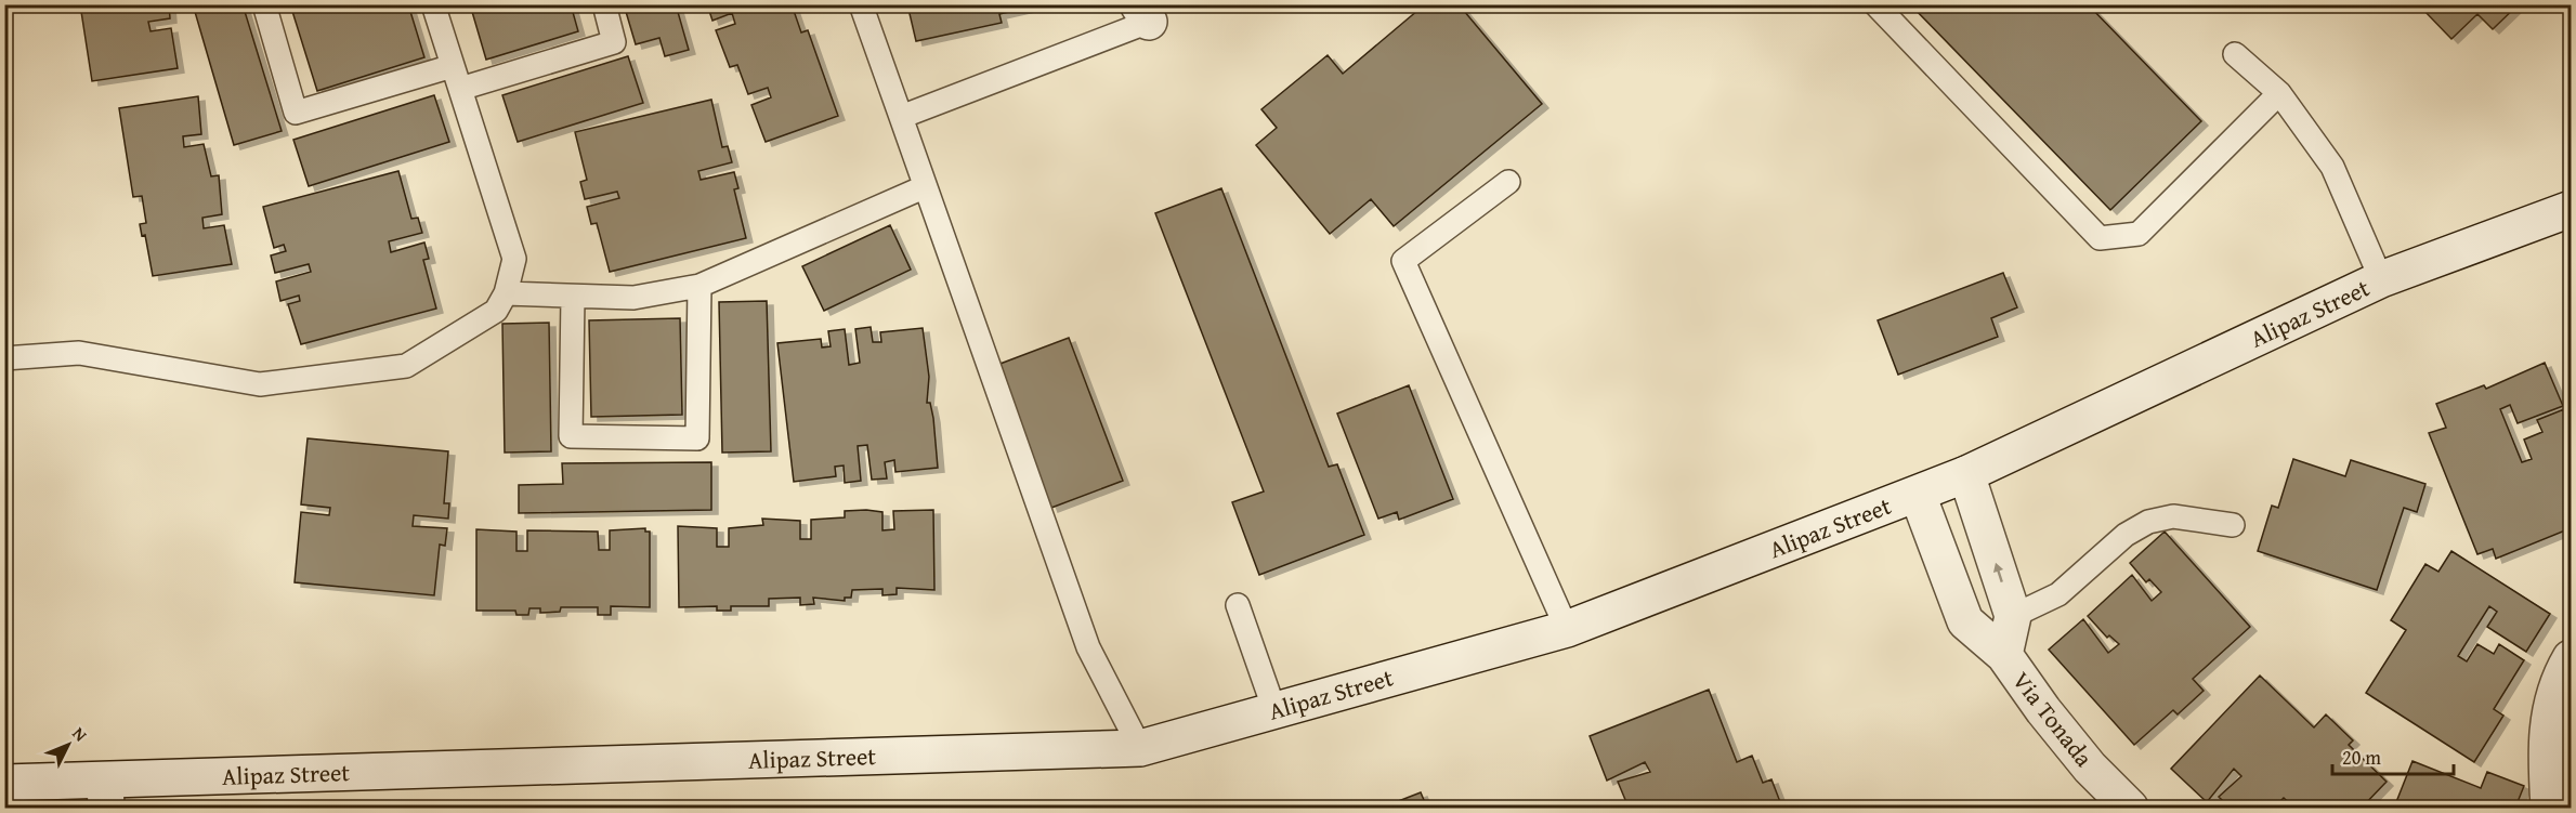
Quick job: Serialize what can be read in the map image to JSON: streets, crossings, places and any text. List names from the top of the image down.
{
  "streets": {
    "main road": ["Alipaz Street", "Via Tonada"]
  },
  "crossings": [
    ["Alipaz Street", "Via Tonada"]
  ],
  "scale_bar": "20 m",
  "north": "top right"
}
